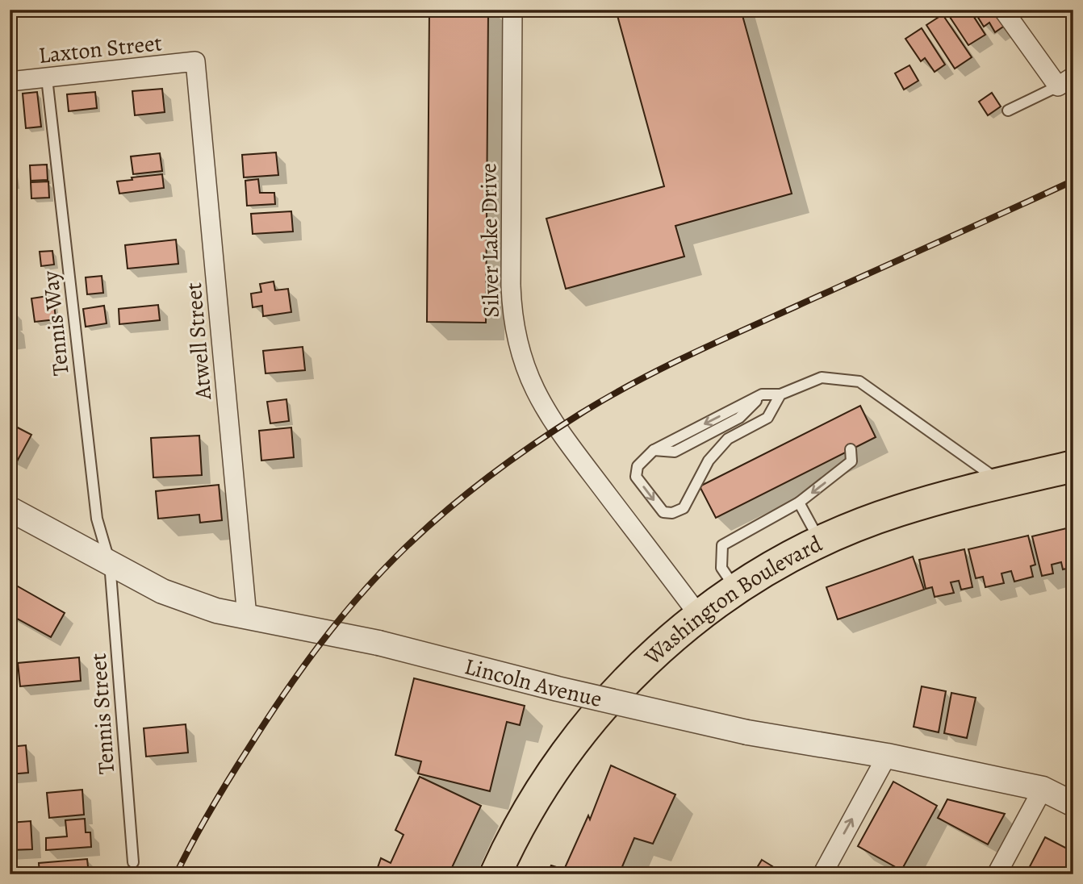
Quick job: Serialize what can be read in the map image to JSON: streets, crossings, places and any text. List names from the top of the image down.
{
  "streets": {
    "highway": ["Washington Boulevard"],
    "street": [
      "Laxton Street",
      "Silver Lake Drive",
      "Atwell Street",
      "Lincoln Avenue"
    ],
    "lane": ["Tennis Way", "Tennis Street"]
  },
  "crossings": [
    ["Laxton Street", "Tennis Way"],
    ["Laxton Street", "Atwell Street"],
    ["Silver Lake Drive", "Washington Boulevard"],
    ["Tennis Way", "Lincoln Avenue"],
    ["Tennis Way", "Tennis Street"],
    ["Atwell Street", "Lincoln Avenue"],
    ["Lincoln Avenue", "Tennis Street"]
  ]
}
